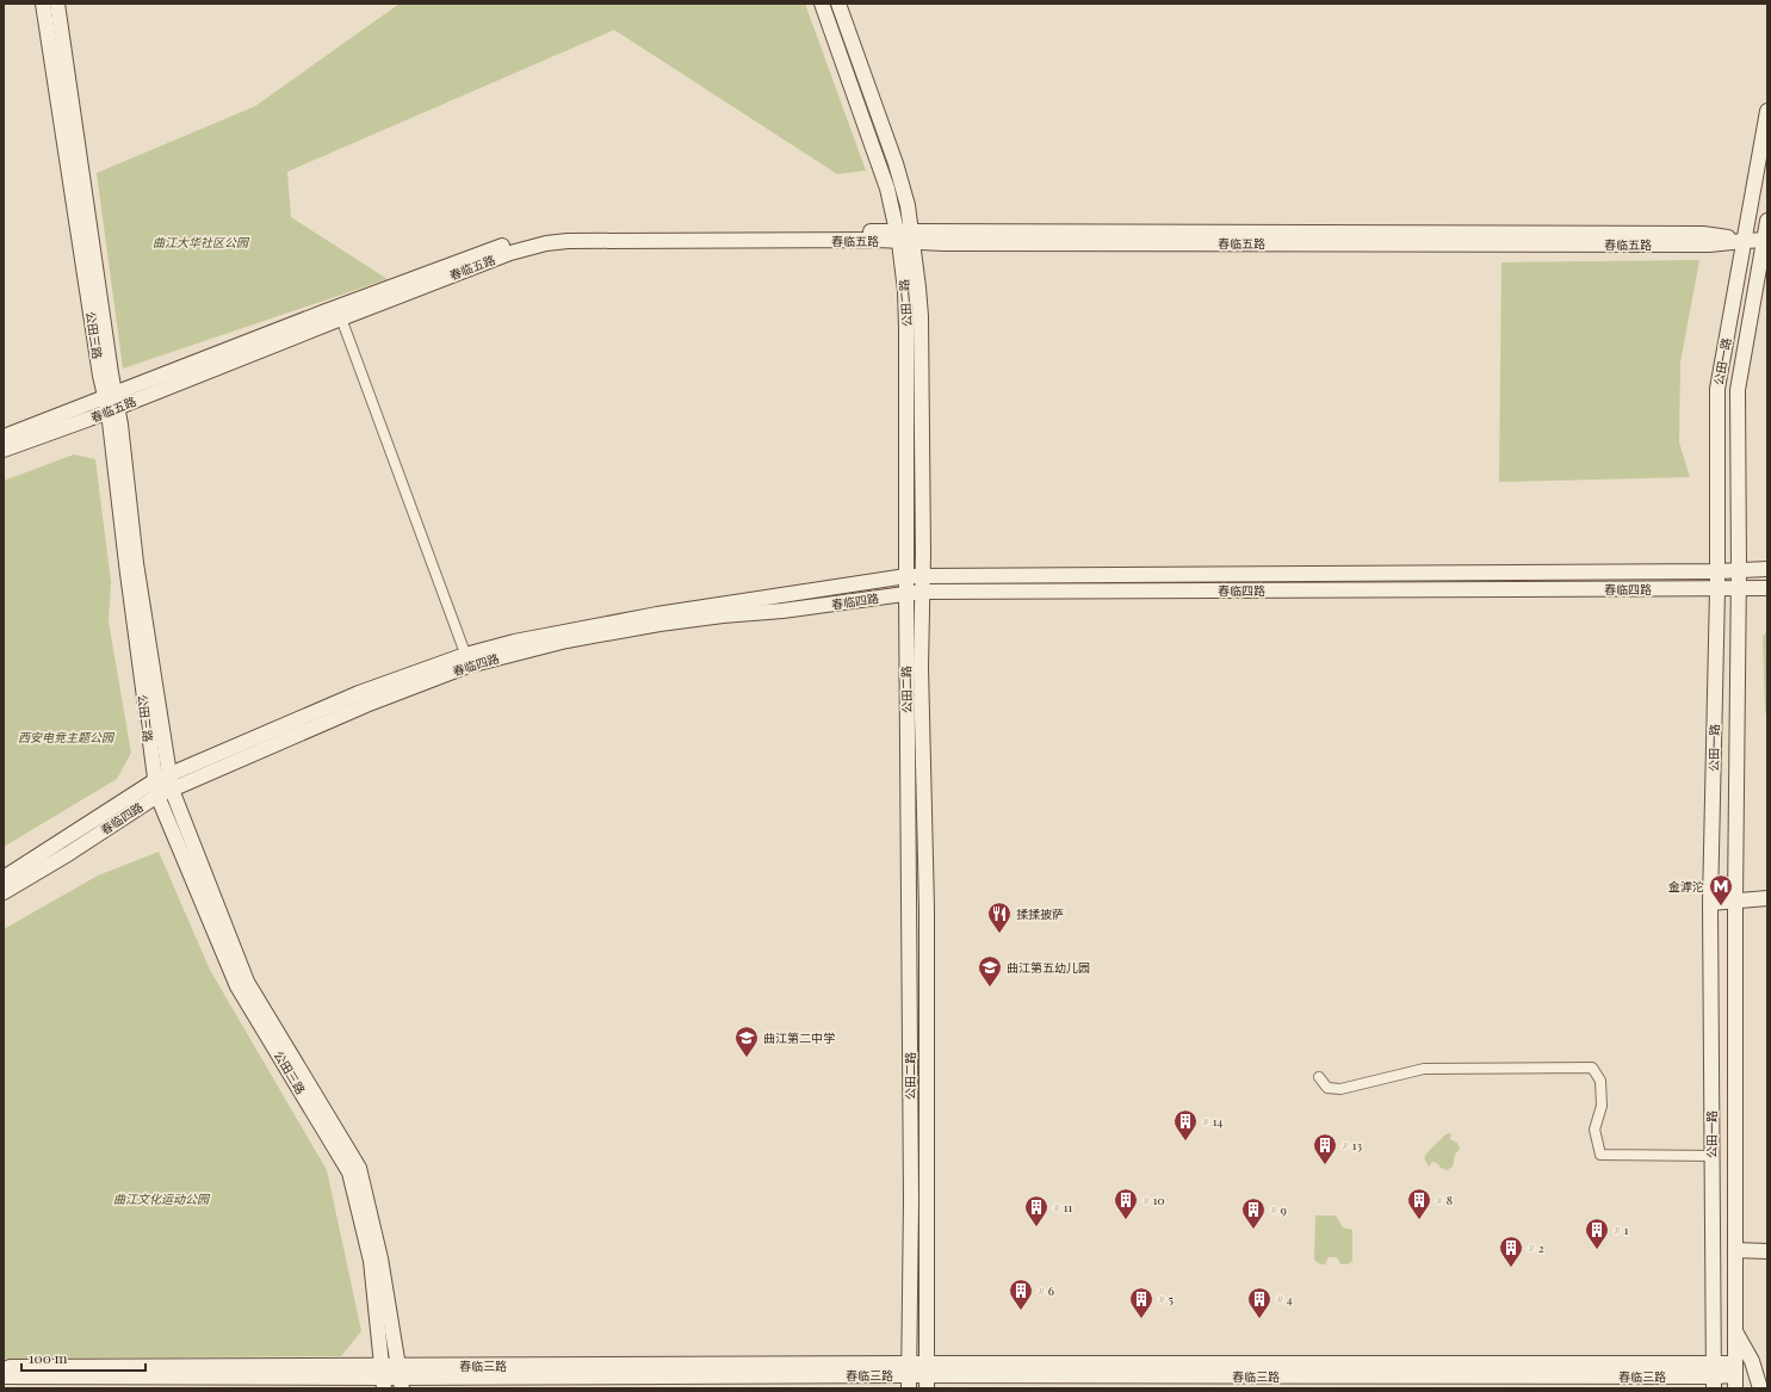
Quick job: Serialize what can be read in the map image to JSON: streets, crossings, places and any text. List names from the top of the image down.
{
  "streets": {
    "street": [
      "春临五路",
      "公田二路",
      "公田三路",
      "公田一路",
      "春临四路",
      "春临三路"
    ]
  },
  "crossings": [
    ["春临五路", "公田二路"],
    ["春临五路", "公田三路"],
    ["春临五路", "公田一路"],
    ["公田二路", "春临四路"],
    ["公田二路", "春临三路"],
    ["公田三路", "春临四路"],
    ["公田三路", "春临三路"],
    ["公田一路", "春临四路"],
    ["公田一路", "春临三路"]
  ],
  "parks": ["曲江大华社区公园", "西安电竞主题公园", "曲江文化运动公园"],
  "places": {
    "metro station": ["金滹沱"],
    "restaurant": ["揉揉披萨"],
    "school or university": ["曲江第五幼儿园", "曲江第二中学"],
    "building": [
      "# 14",
      "# 13",
      "# 10",
      "# 8",
      "# 11",
      "# 9",
      "# 1",
      "# 2",
      "# 6",
      "# 5",
      "# 4"
    ]
  },
  "scale_bar": "100 m"
}
